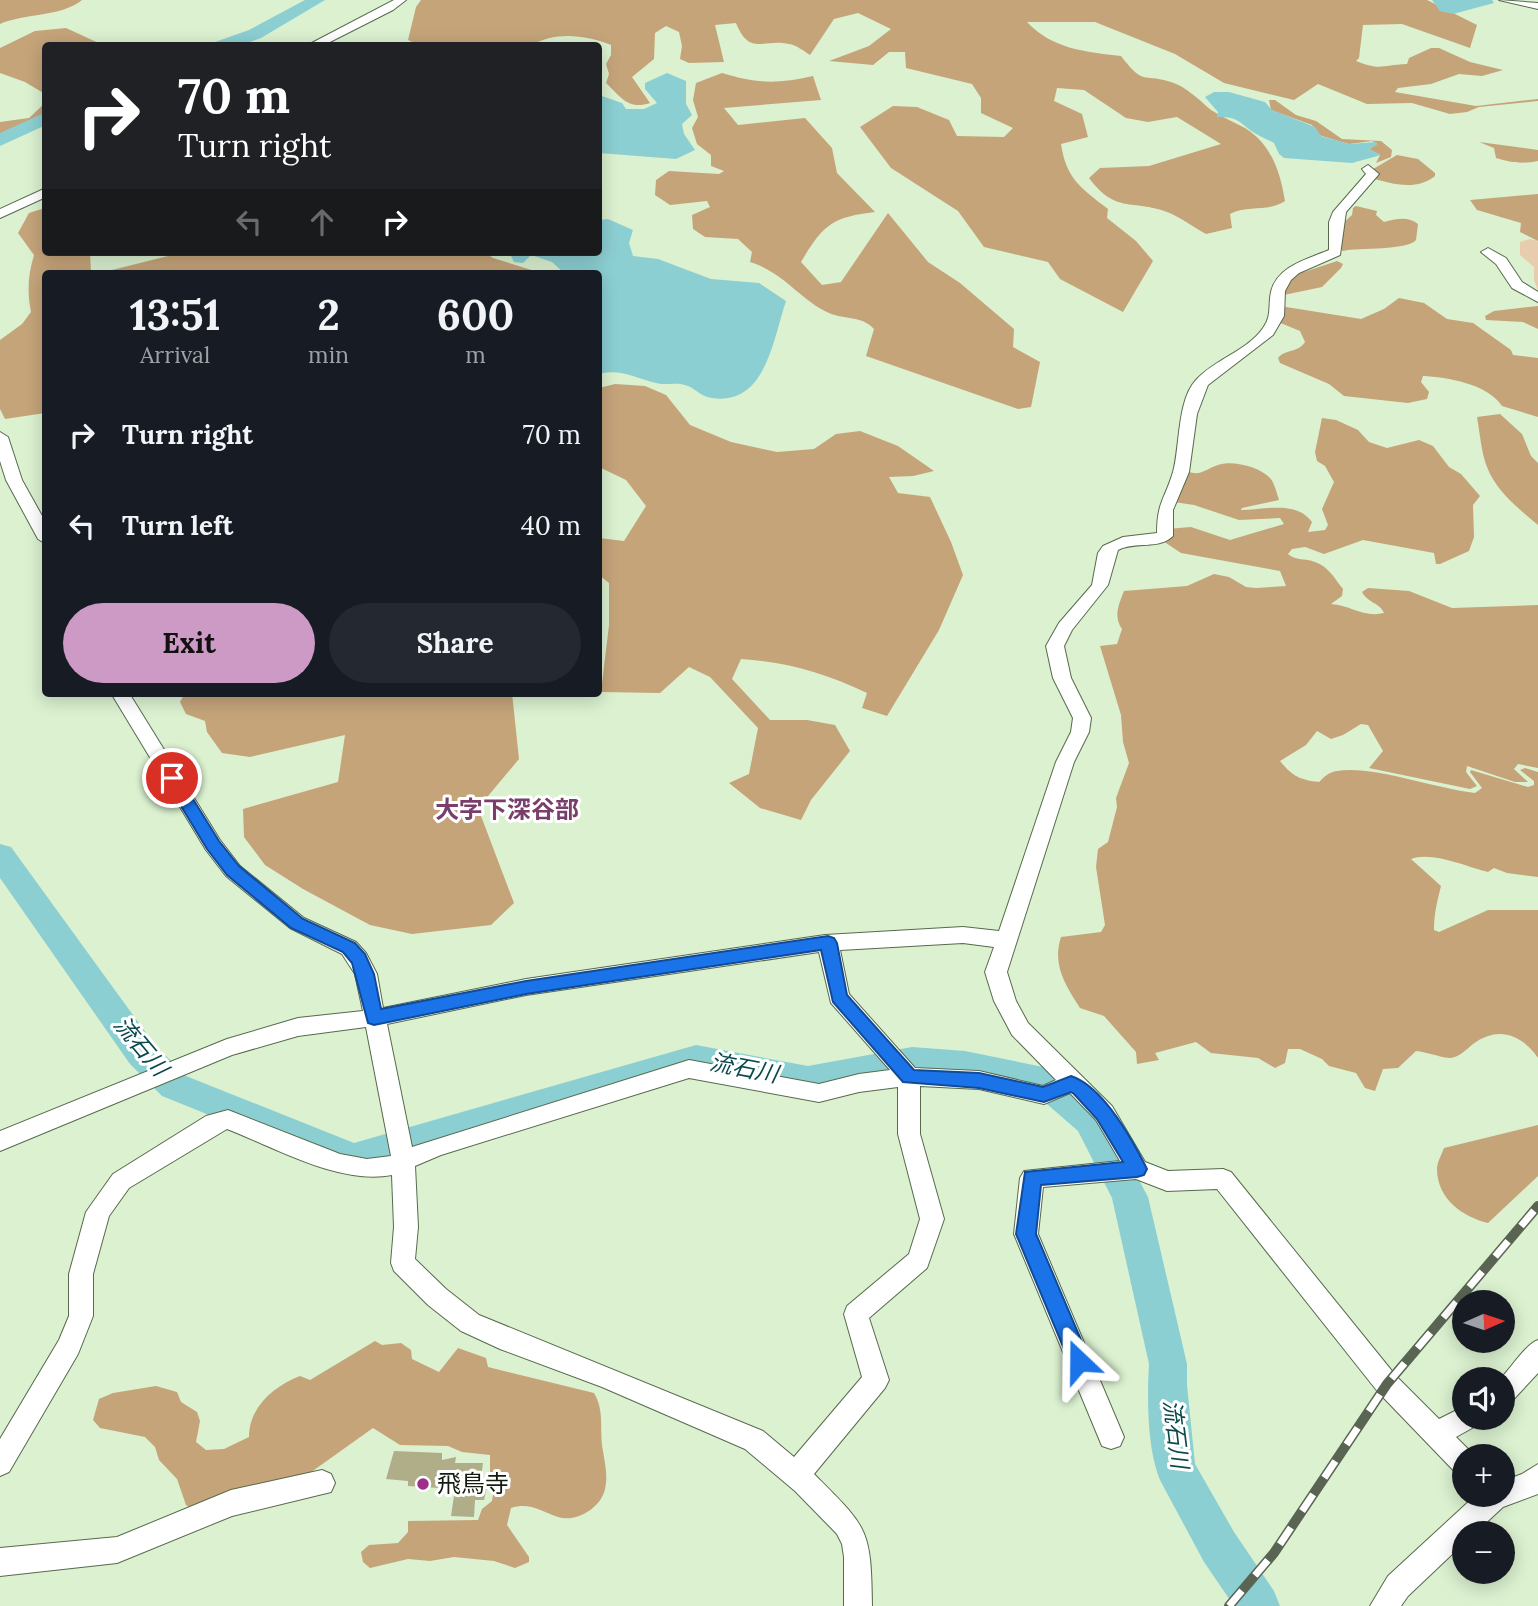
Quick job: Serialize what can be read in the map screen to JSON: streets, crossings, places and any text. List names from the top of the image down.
{
  "districts": ["大字下深谷部"],
  "water": ["流石川"],
  "places": ["飛鳥寺"],
  "north": "right",
  "page": {
    "turn": ["70 m", "Turn right"],
    "eta": [
      "13:51",
      "Arrival",
      "2",
      "min",
      "600",
      "m"
    ],
    "list": [
      {
        "name": "Turn right",
        "value": "70 m"
      },
      {
        "name": "Turn left",
        "value": "40 m"
      }
    ],
    "buttons": ["Exit", "Share"],
    "map_buttons": ["+", "−"]
  }
}
